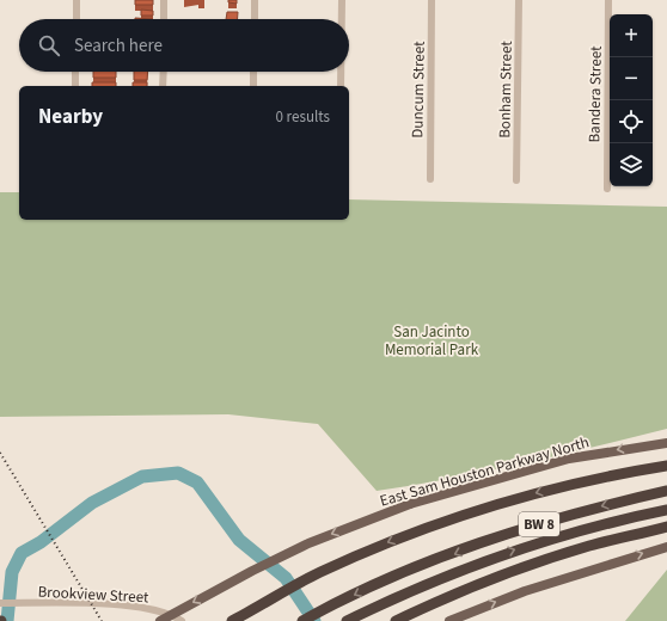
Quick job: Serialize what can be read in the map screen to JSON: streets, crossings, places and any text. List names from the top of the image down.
{
  "streets": {
    "highway": ["BW 8"],
    "main road": ["East Sam Houston Parkway North"],
    "street": [
      "Duncum Street",
      "Bonham Street",
      "Bandera Street",
      "Brookview Street"
    ]
  },
  "one_way": ["East Sam Houston Parkway North"],
  "parks": ["San Jacinto Memorial Park"],
  "page": {
    "map_buttons": ["+", "−"],
    "search": "Search here",
    "heading": ["Nearby", "0 results"]
  }
}
